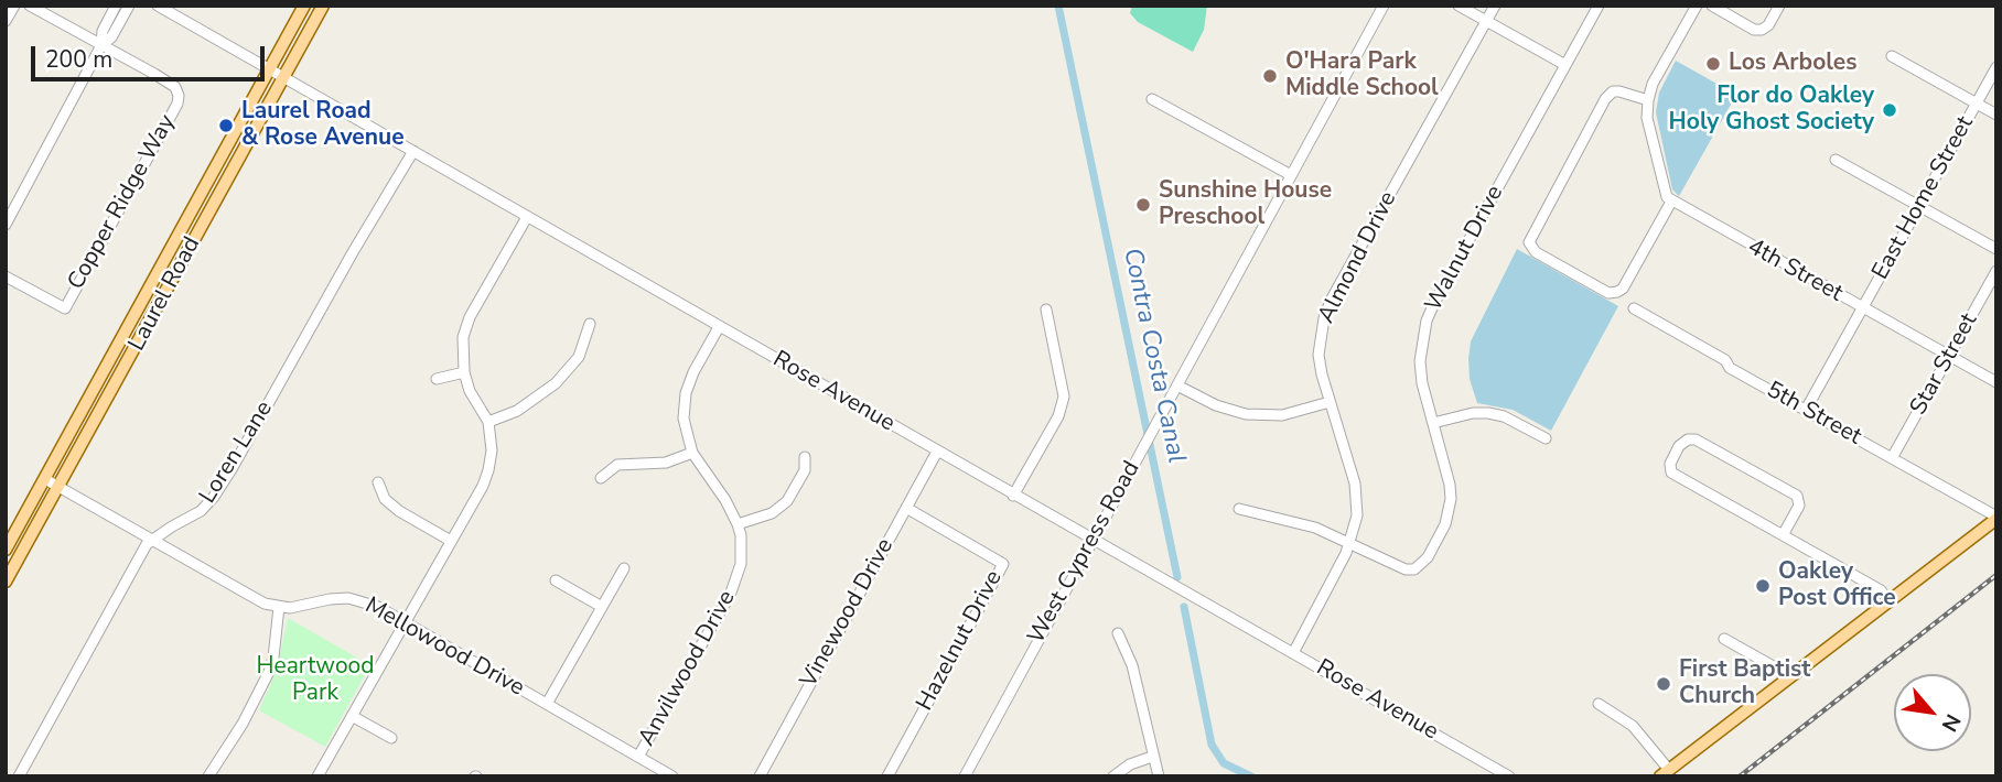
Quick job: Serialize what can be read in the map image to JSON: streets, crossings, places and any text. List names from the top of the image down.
{
  "streets": {
    "main road": ["Laurel Road"],
    "street": [
      "East Home Street",
      "Copper Ridge Way",
      "Walnut Drive",
      "Almond Drive",
      "4th Street",
      "Star Street",
      "Rose Avenue",
      "5th Street",
      "Loren Lane",
      "West Cypress Road",
      "Vinewood Drive",
      "Hazelnut Drive",
      "Mellowood Drive",
      "Anvilwood Drive"
    ]
  },
  "crossings": [
    ["East Home Street", "4th Street"],
    ["East Home Street", "5th Street"],
    ["Walnut Drive", "Almond Drive"],
    ["Almond Drive", "Rose Avenue"],
    ["4th Street", "Star Street"],
    ["Laurel Road", "Rose Avenue"],
    ["Laurel Road", "Mellowood Drive"],
    ["Star Street", "5th Street"],
    ["Rose Avenue", "Loren Lane"],
    ["Rose Avenue", "West Cypress Road"],
    ["Rose Avenue", "Vinewood Drive"],
    ["Rose Avenue", "Anvilwood Drive"],
    ["Loren Lane", "Mellowood Drive"],
    ["Vinewood Drive", "Hazelnut Drive"],
    ["Mellowood Drive", "Anvilwood Drive"]
  ],
  "water": ["Contra Costa Canal"],
  "parks": ["Heartwood Park"],
  "places": [
    "Los Arboles",
    "O'Hara Park Middle School",
    "Flor do Oakley Holy Ghost Society",
    "Laurel Road & Rose Avenue",
    "Sunshine House Preschool",
    "Oakley Post Office",
    "First Baptist Church"
  ],
  "scale_bar": "200 m",
  "north": "bottom right"
}
